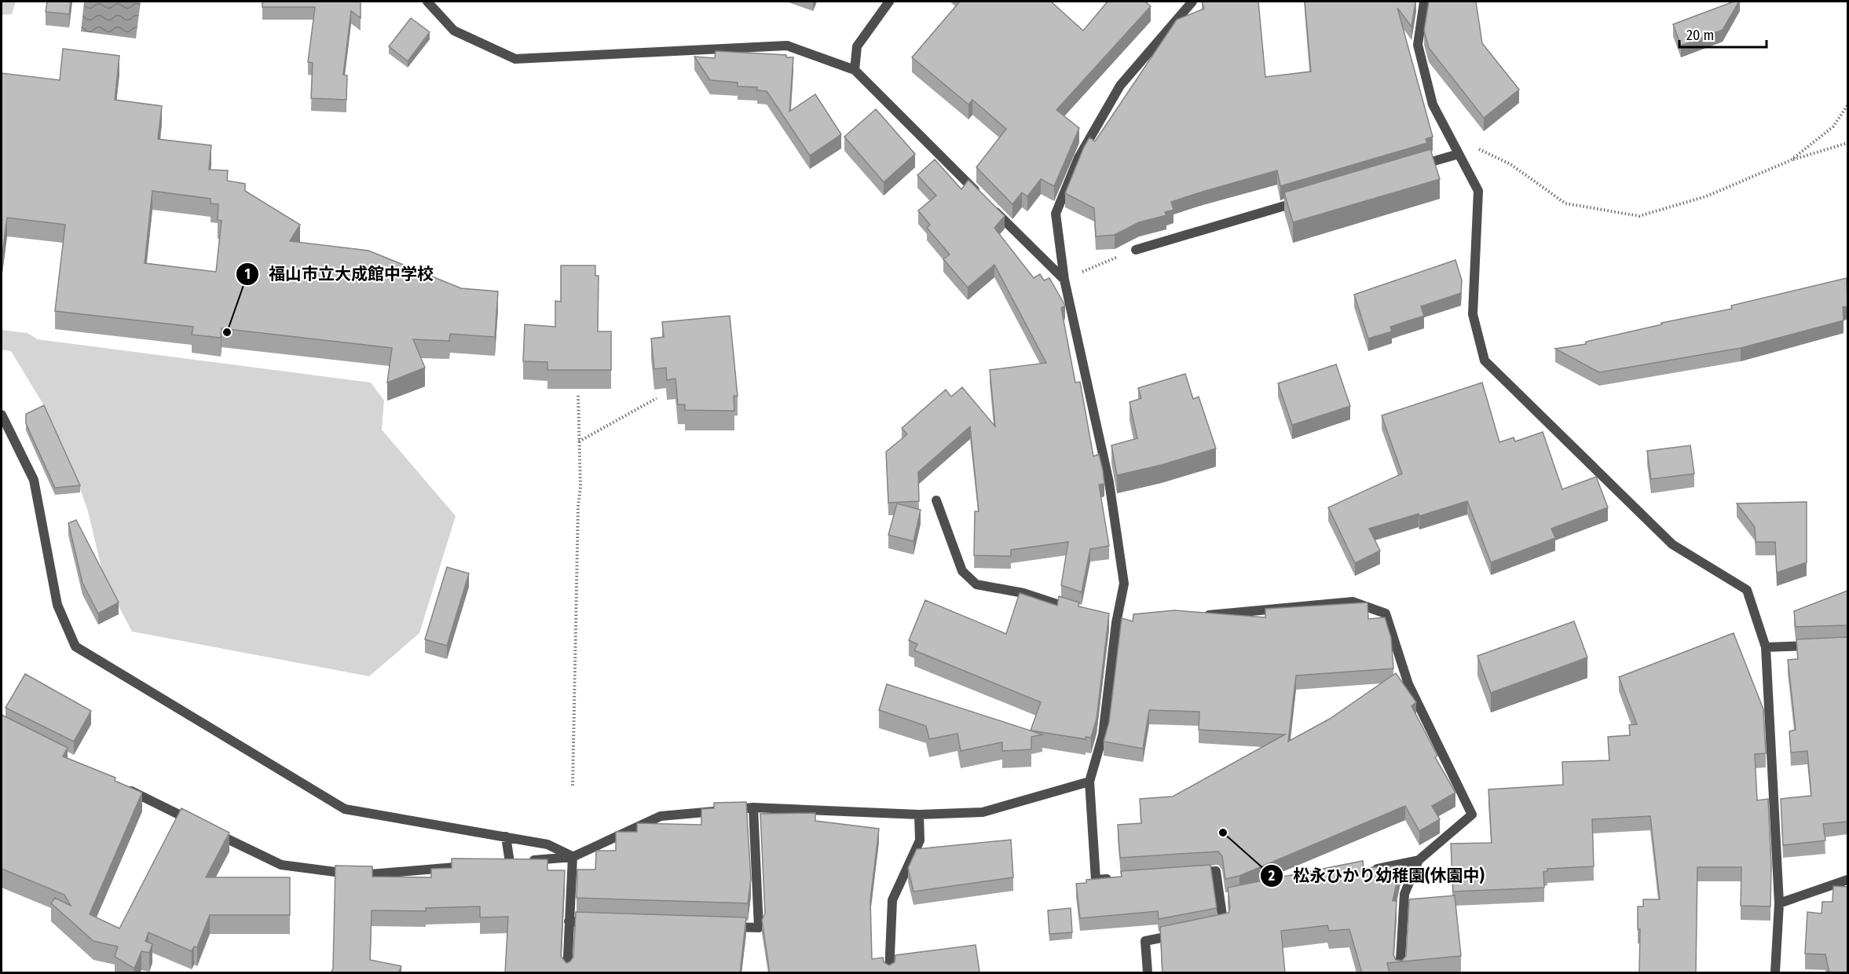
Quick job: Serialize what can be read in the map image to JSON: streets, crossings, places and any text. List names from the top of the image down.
{
  "places": ["福山市立大成館中学校", "松永ひかり幼稚園(休園中)"],
  "scale_bar": "20 m"
}
